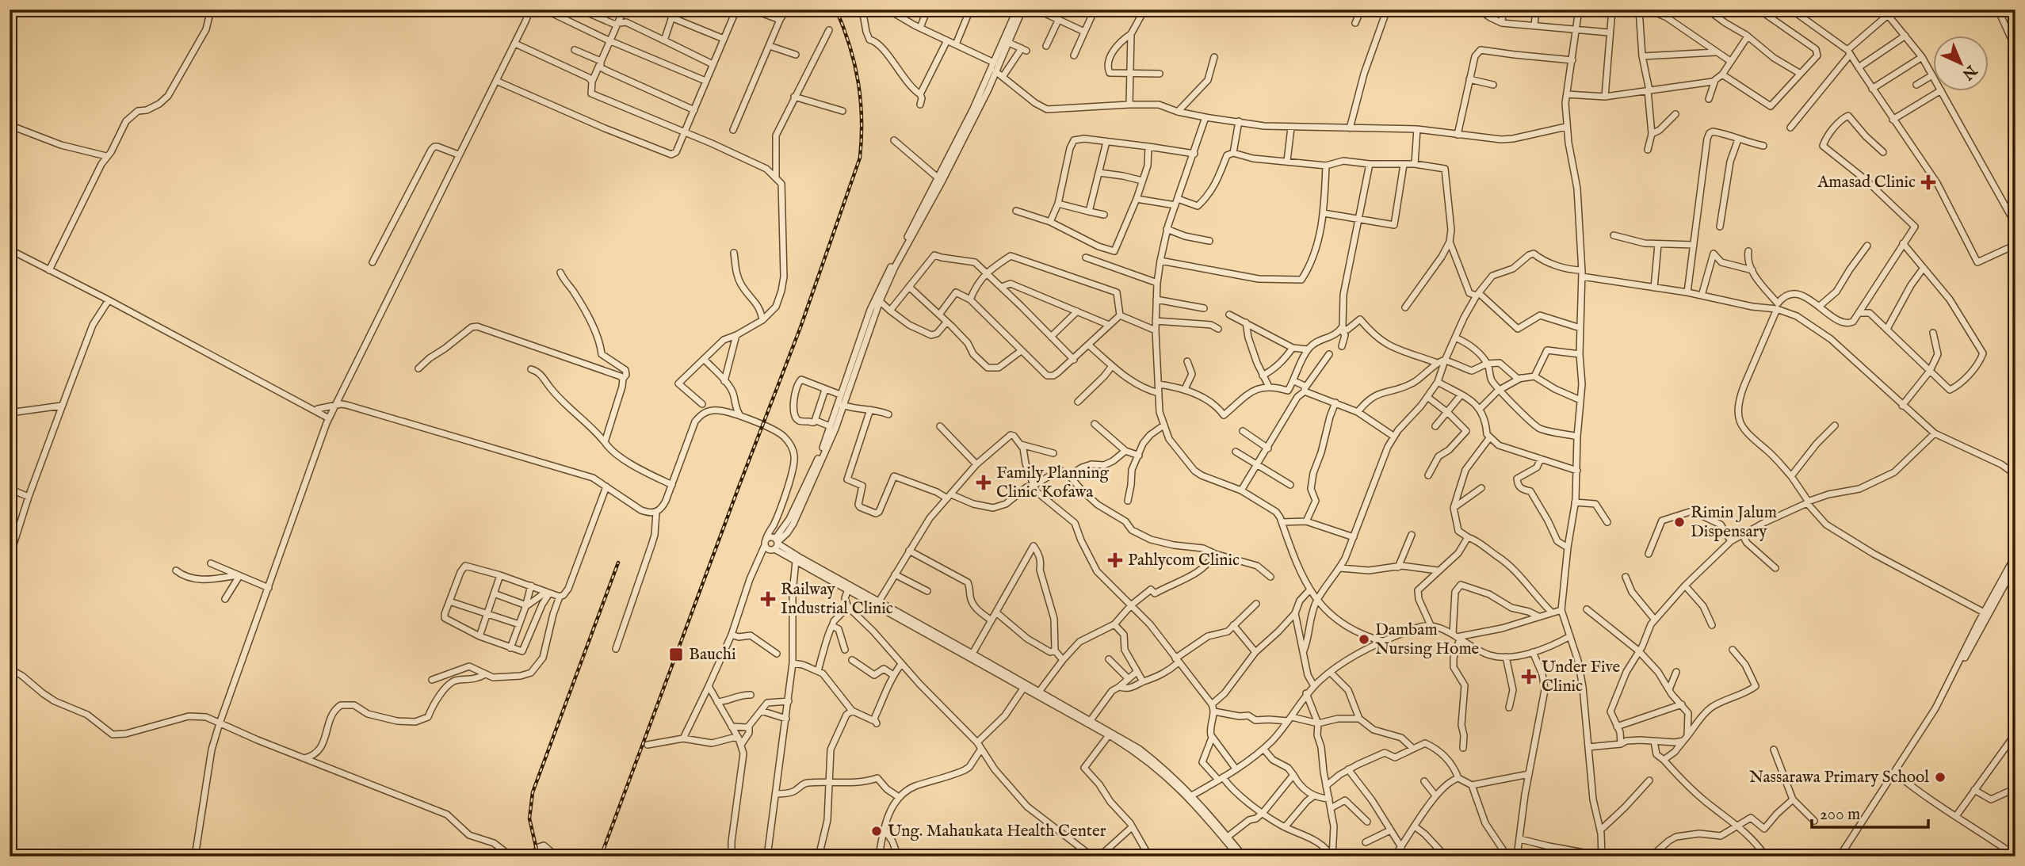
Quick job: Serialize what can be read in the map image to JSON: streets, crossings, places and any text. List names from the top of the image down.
{
  "places": {
    "health": [
      "Amasad Clinic",
      "Family Planning Clinic Kofawa",
      "Pahlycom Clinic",
      "Railway Industrial Clinic",
      "Under Five Clinic"
    ],
    "other": [
      "Rimin Jalum Dispensary",
      "Dambam Nursing Home",
      "Nassarawa Primary School",
      "Ung. Mahaukata Health Center"
    ],
    "transit": ["Bauchi"]
  },
  "scale_bar": "200 m",
  "north": "bottom right"
}
